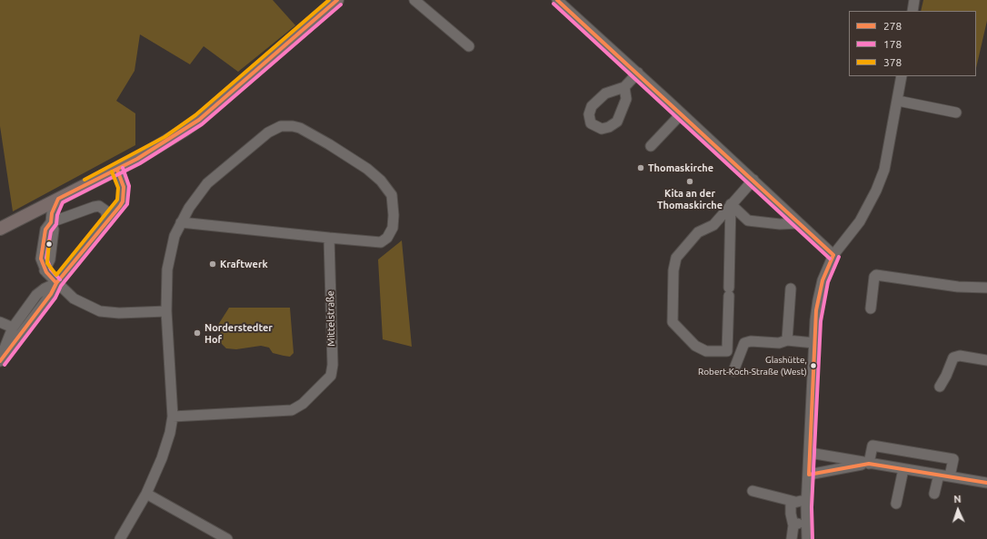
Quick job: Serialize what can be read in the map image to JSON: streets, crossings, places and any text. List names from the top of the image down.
{
  "streets": {
    "street": ["Mittelstraße"]
  },
  "places": [
    "Thomaskirche",
    "Kita an der Thomaskirche",
    "Kraftwerk",
    "Norderstedter Hof",
    "Glashütte, Robert-Koch-Straße (West)"
  ],
  "lines": ["transit line 278", "transit line 378", "transit line 178"],
  "legend": ["278", "178", "378"],
  "north": "top"
}
